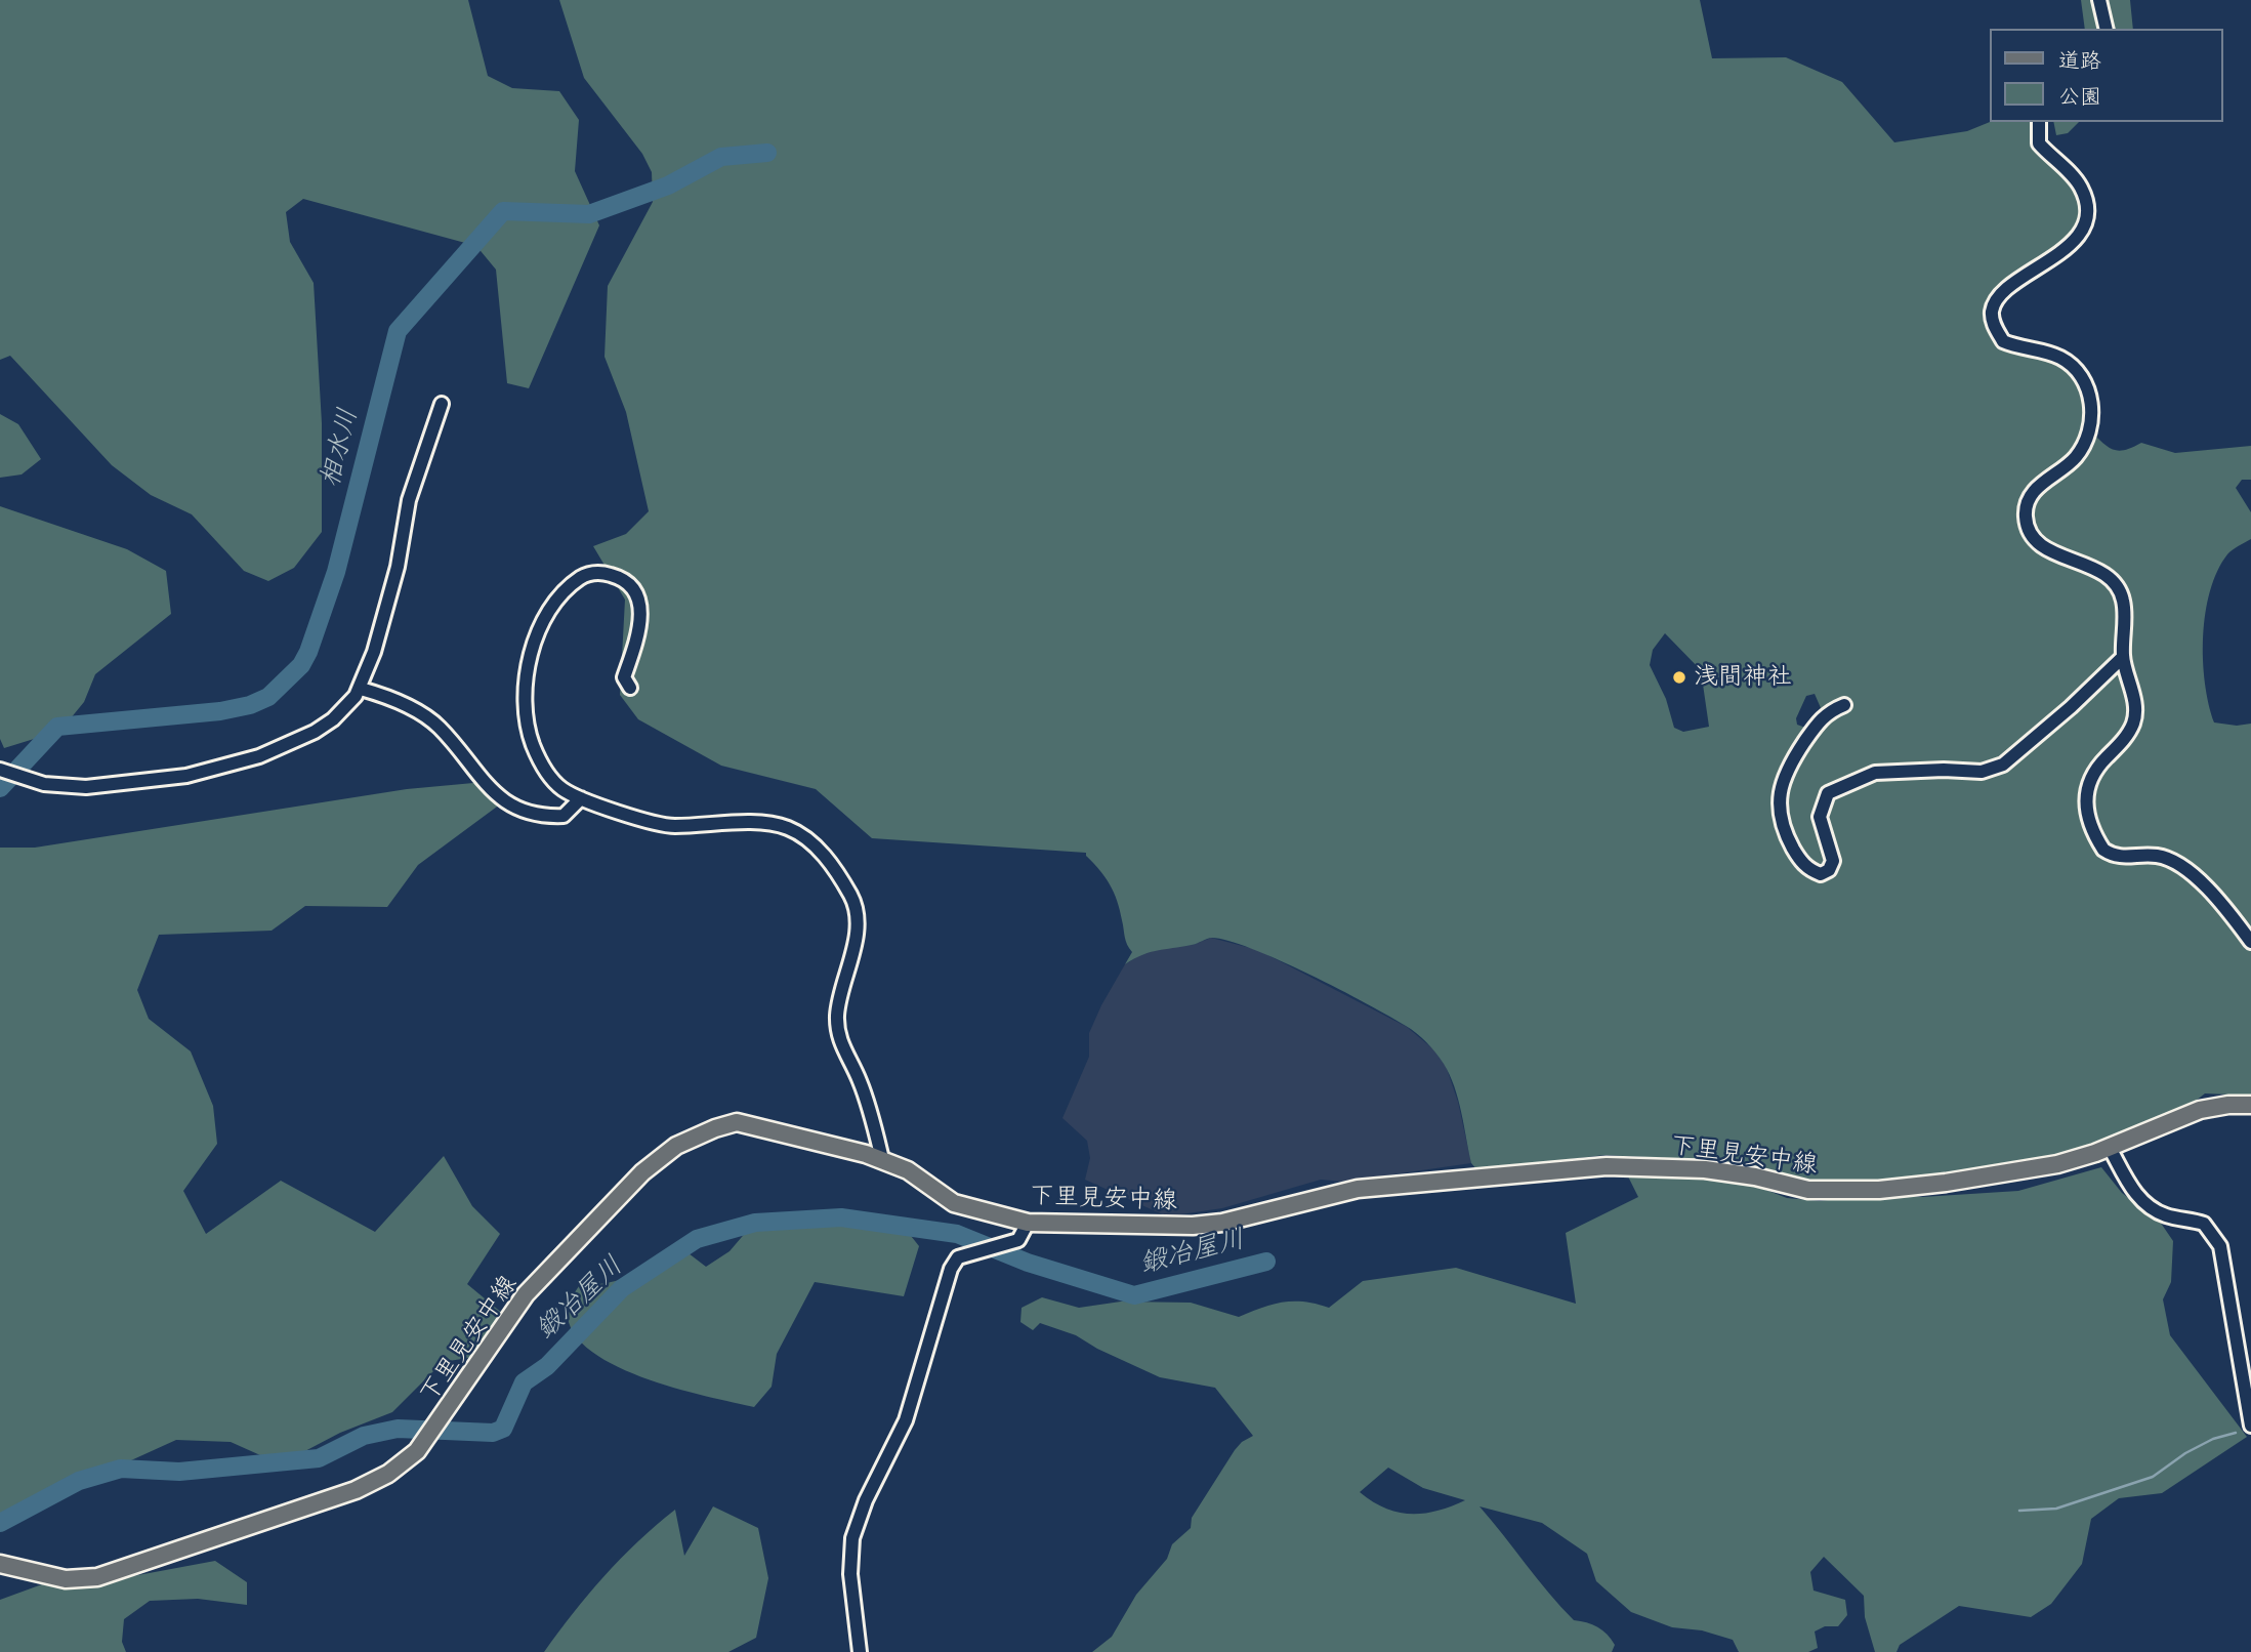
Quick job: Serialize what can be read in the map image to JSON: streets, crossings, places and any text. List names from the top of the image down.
{
  "streets": {
    "main road": ["下里見安中線"]
  },
  "water": ["相水川", "鍛冶屋川"],
  "places": ["浅間神社"],
  "legend": ["道路", "公園"]
}
